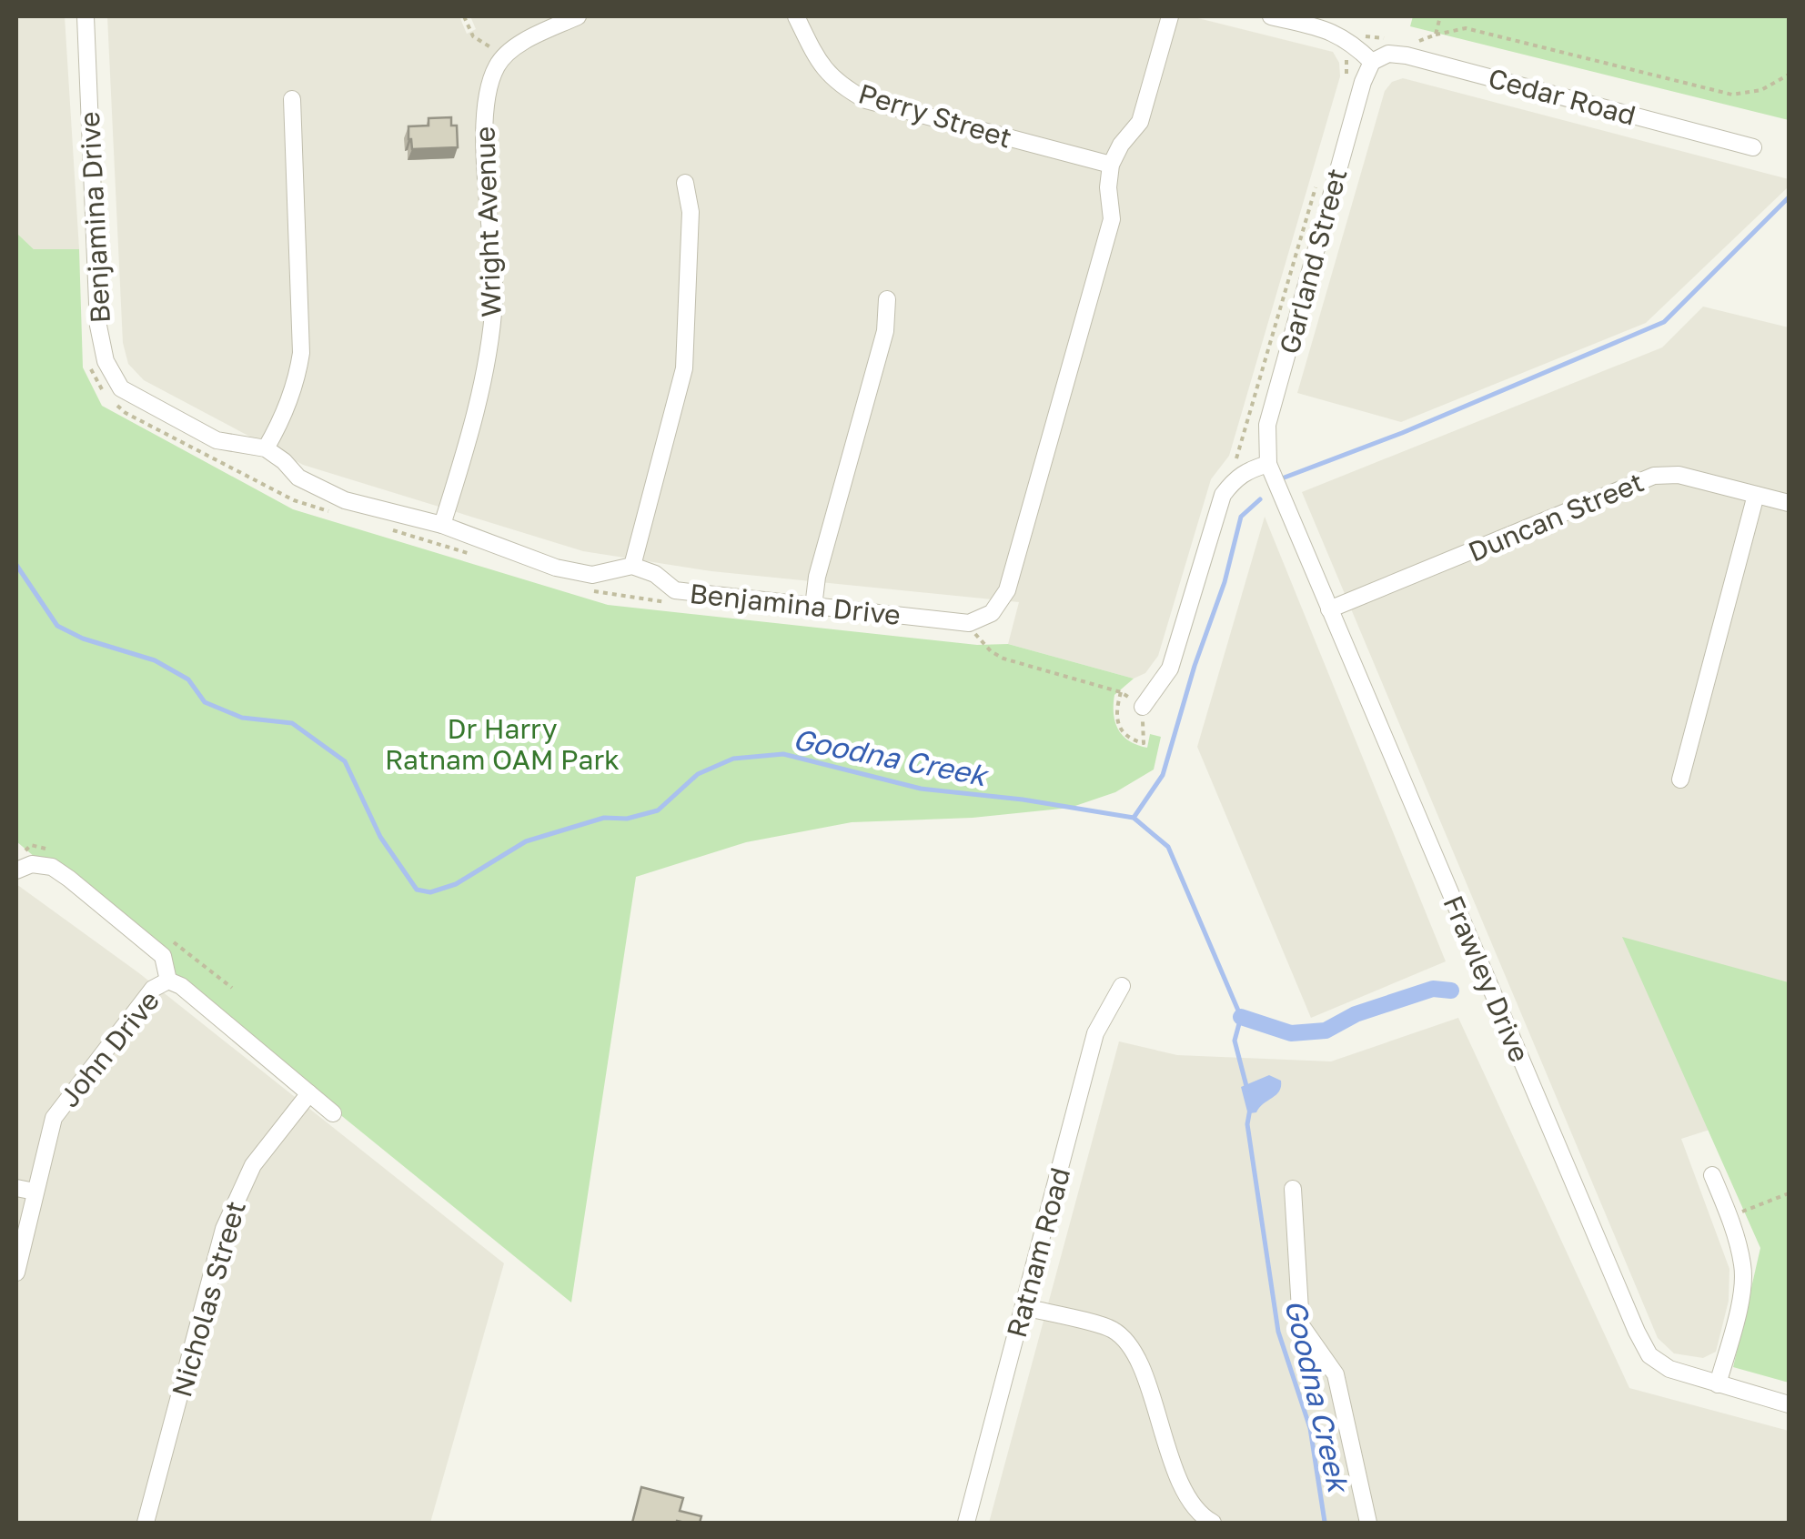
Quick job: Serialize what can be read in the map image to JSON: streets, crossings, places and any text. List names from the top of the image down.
{
  "streets": {
    "street": [
      "Cedar Road",
      "Perry Street",
      "Benjamina Drive",
      "Wright Avenue",
      "Garland Street",
      "Duncan Street",
      "Frawley Drive",
      "John Drive",
      "Ratnam Road",
      "Nicholas Street"
    ]
  },
  "crossings": [
    ["Cedar Road", "Garland Street"],
    ["Garland Street", "Frawley Drive"],
    ["Duncan Street", "Frawley Drive"],
    ["John Drive", "Nicholas Street"]
  ],
  "water": ["Goodna Creek"],
  "parks": ["Dr Harry Ratnam OAM Park"]
}
